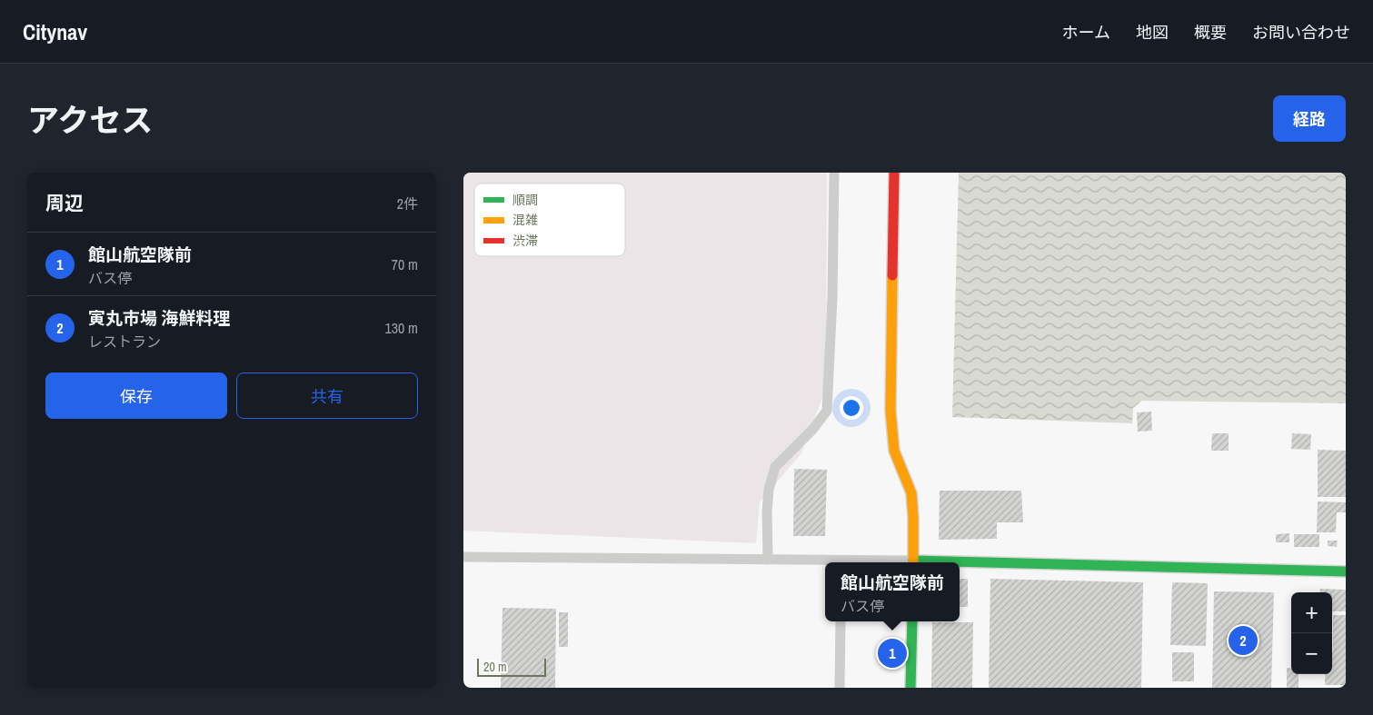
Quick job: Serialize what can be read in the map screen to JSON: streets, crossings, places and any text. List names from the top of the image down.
{
  "legend": ["順調", "混雑", "渋滞"],
  "scale_bar": "20 m",
  "page": {
    "header": "Citynav",
    "nav": [
      "ホーム",
      "地図",
      "概要",
      "お問い合わせ"
    ],
    "title": "アクセス",
    "buttons": [
      "経路",
      ["保存", "共有"]
    ],
    "heading": ["周辺", "2件"],
    "list": [
      {
        "mark": "1",
        "name": "館山航空隊前",
        "note": "バス停",
        "value": "70 m"
      },
      {
        "mark": "2",
        "name": "寅丸市場 海鮮料理",
        "note": "レストラン",
        "value": "130 m"
      }
    ],
    "popup": ["館山航空隊前", "バス停"],
    "map_buttons": ["+", "−"],
    "pins": ["2", "1"],
    "scale": "20 m"
  }
}
